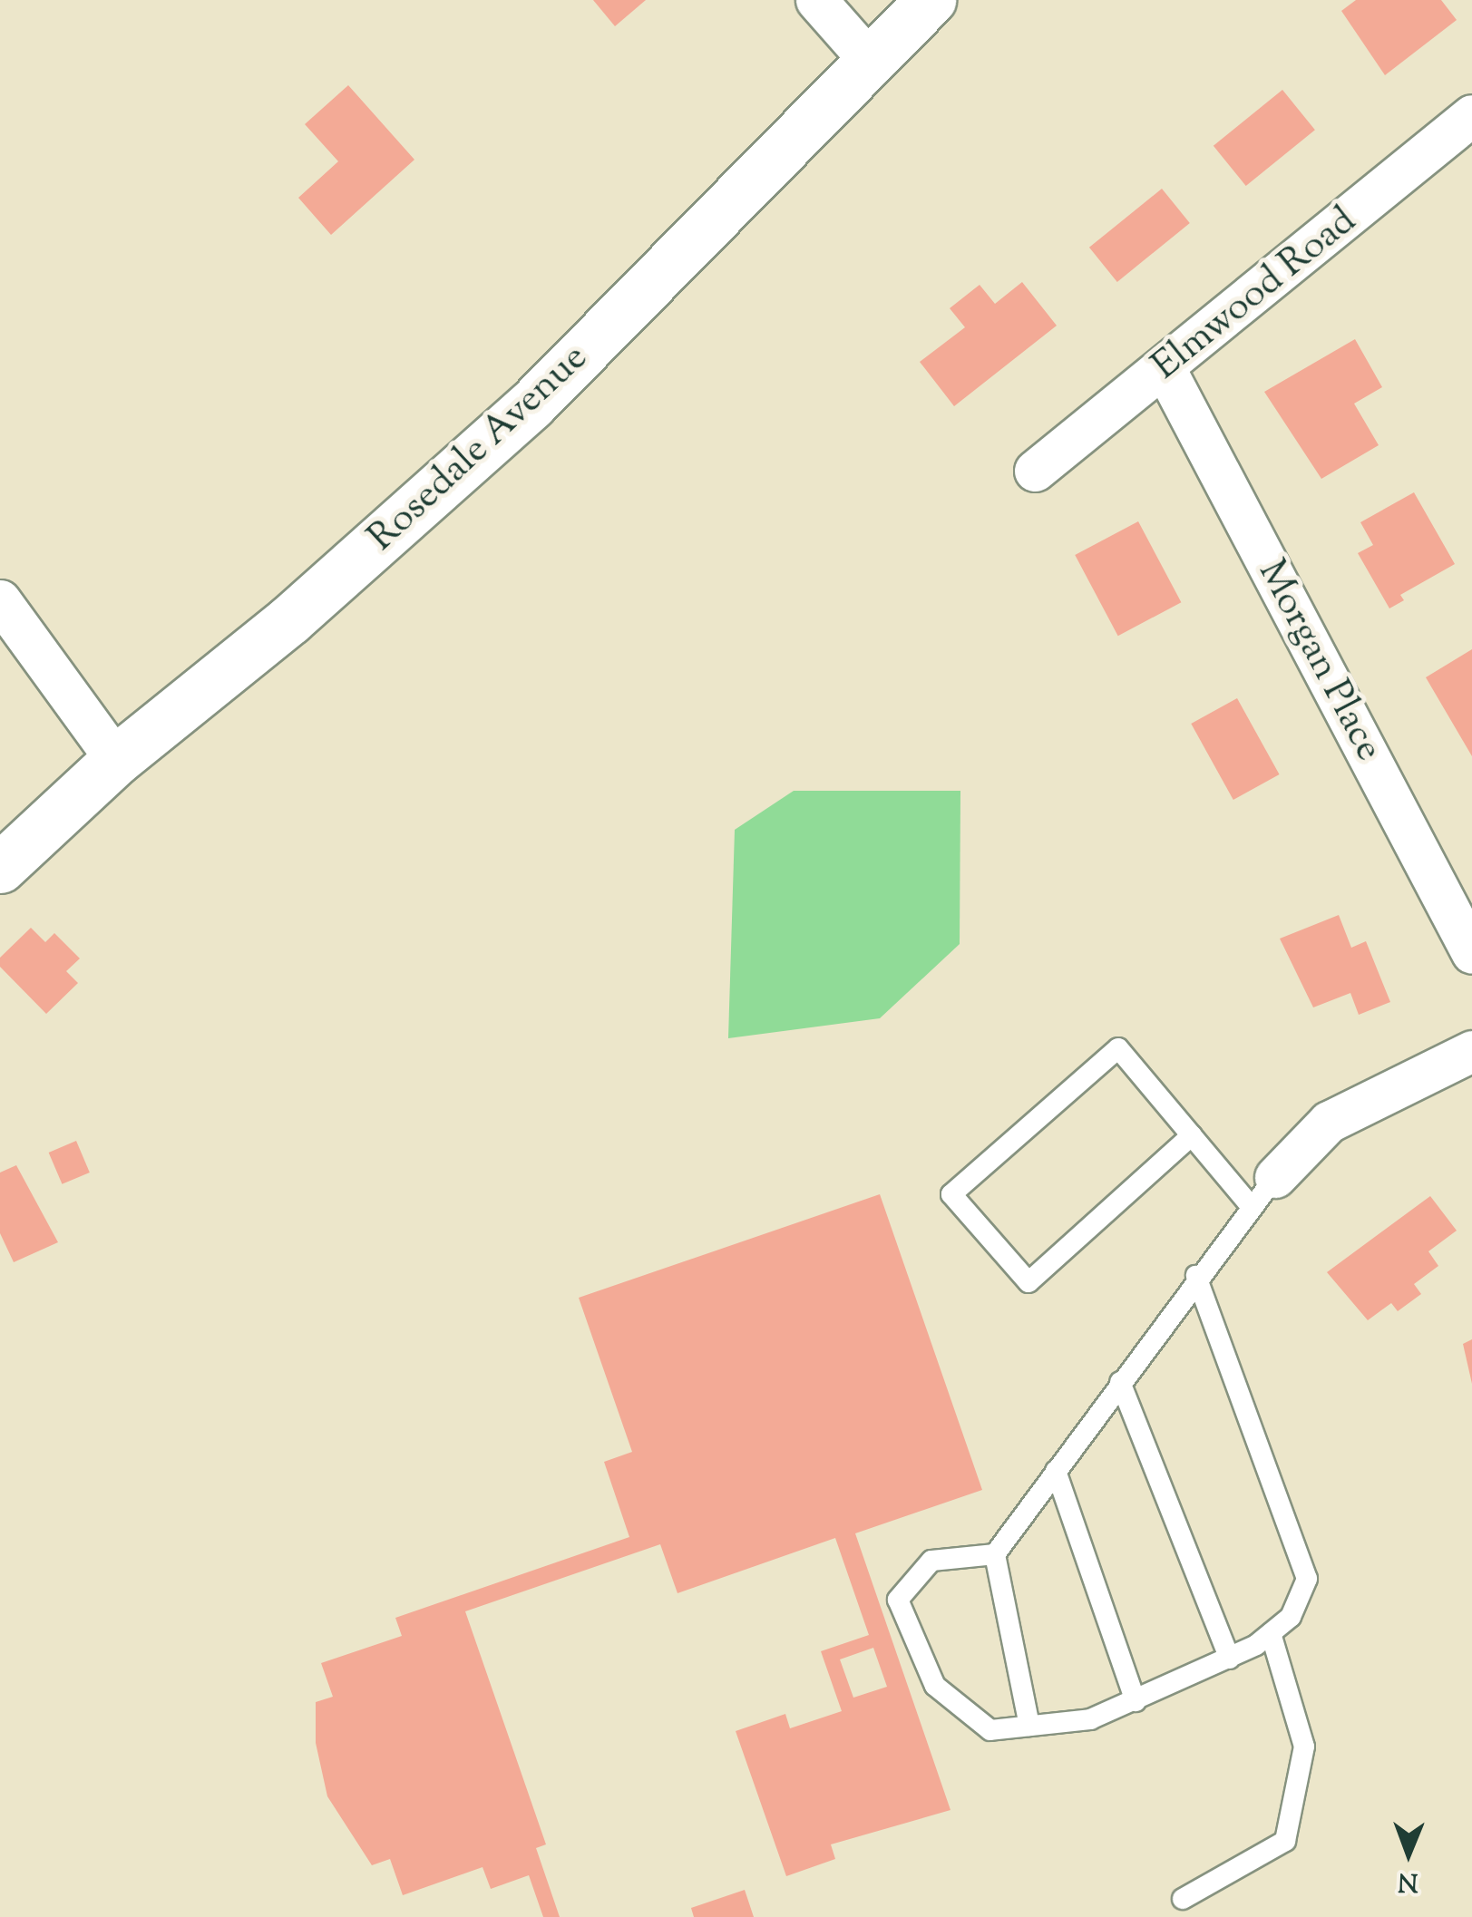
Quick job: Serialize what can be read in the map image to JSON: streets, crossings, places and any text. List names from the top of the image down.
{
  "streets": {
    "street": ["Elmwood Road", "Rosedale Avenue", "Morgan Place"]
  },
  "crossings": [
    ["Elmwood Road", "Morgan Place"]
  ],
  "north": "bottom"
}
